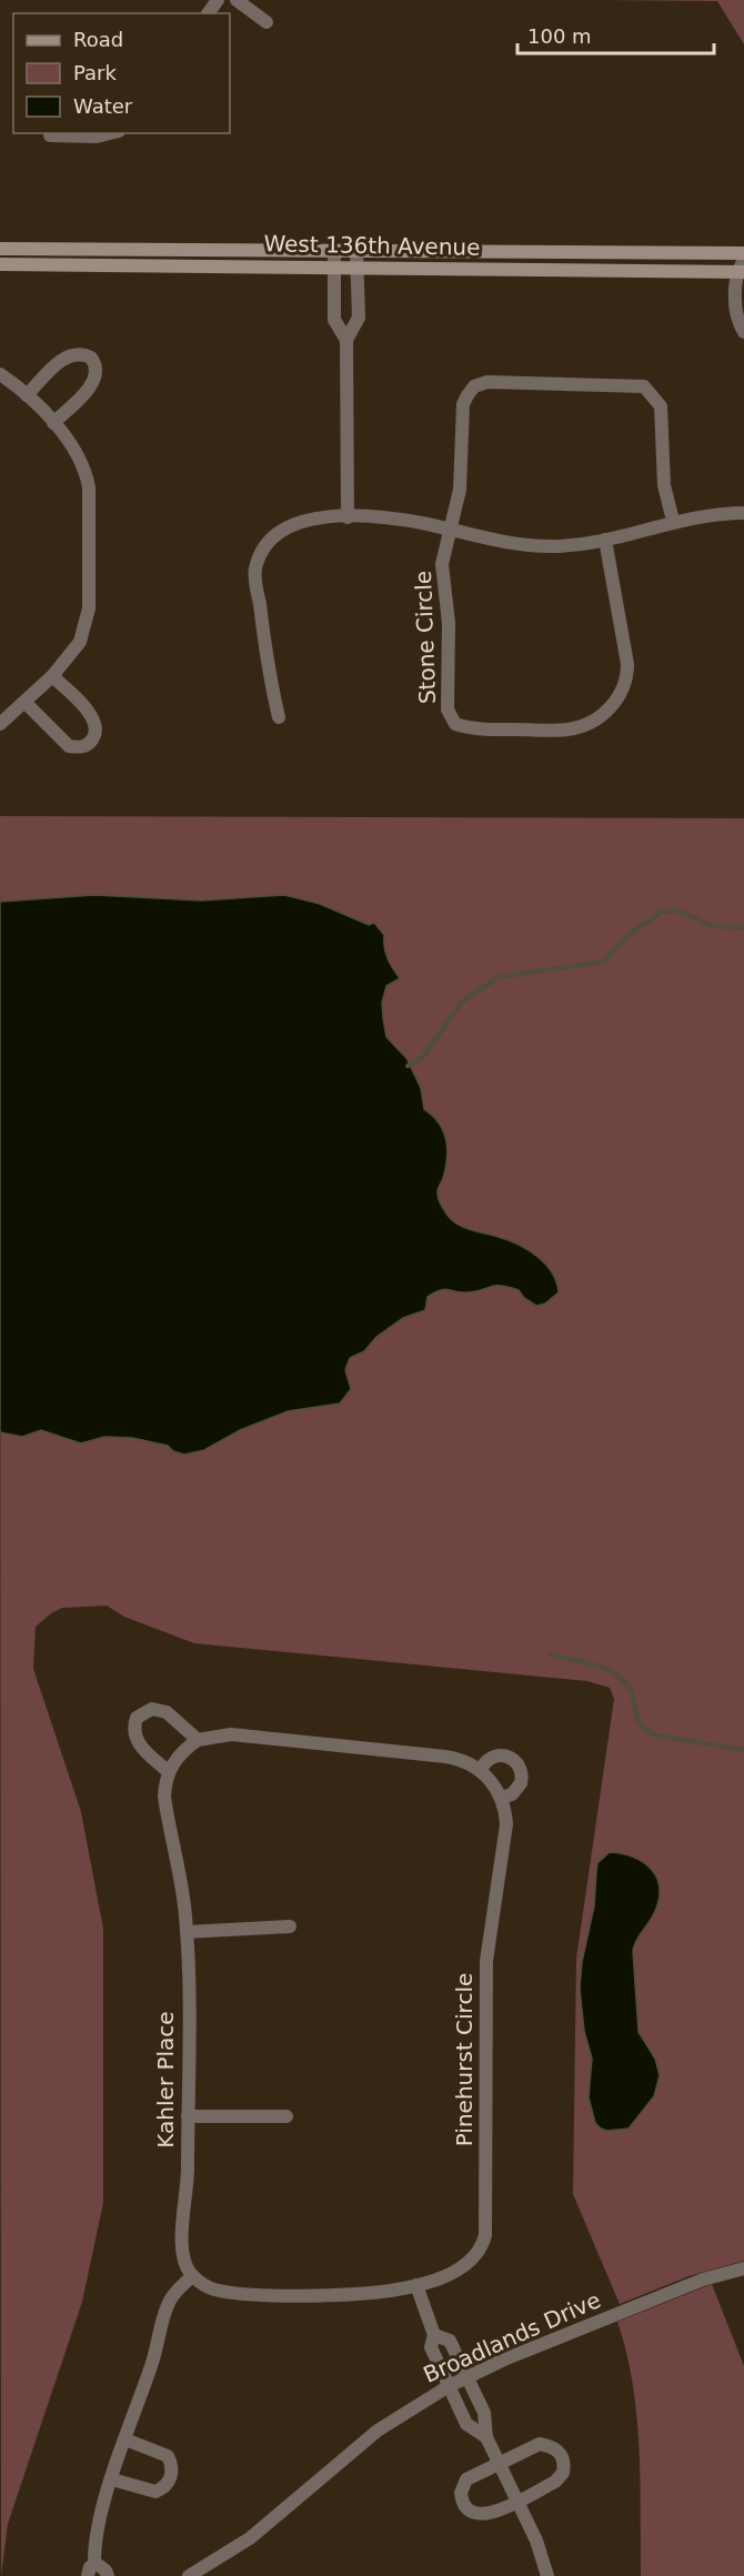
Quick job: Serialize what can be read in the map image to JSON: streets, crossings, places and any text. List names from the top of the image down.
{
  "streets": {
    "main road": ["West 136th Avenue"],
    "street": [
      "Stone Circle",
      "Pinehurst Circle",
      "Kahler Place",
      "Broadlands Drive"
    ]
  },
  "crossings": [
    ["Pinehurst Circle", "Kahler Place"]
  ],
  "legend": ["Road", "Park", "Water"],
  "scale_bar": "100 m"
}
